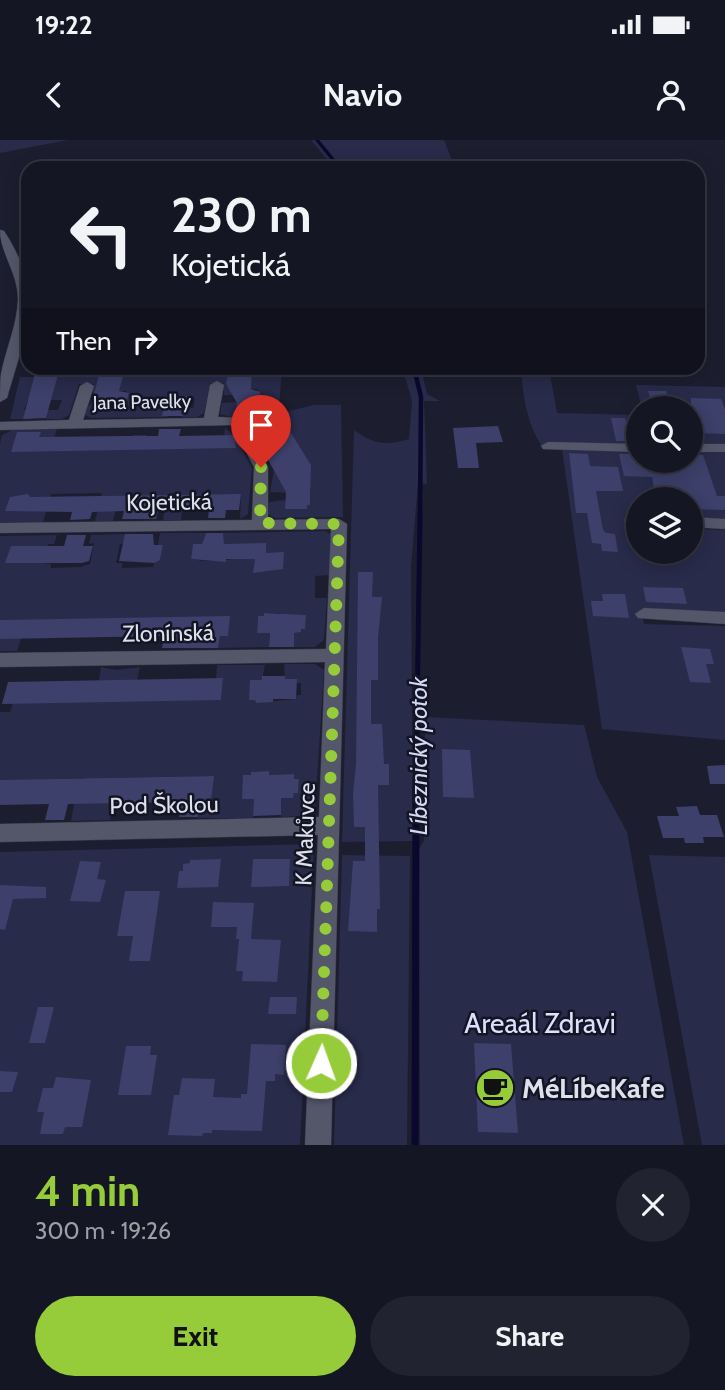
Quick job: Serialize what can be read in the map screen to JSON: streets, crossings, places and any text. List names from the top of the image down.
{
  "streets": {
    "street": [
      "Jana Pavelky",
      "Kojetická",
      "Zlonínská",
      "Pod Školou",
      "K Makůvce"
    ]
  },
  "crossings": [
    ["Jana Pavelky", "Kojetická"],
    ["Kojetická", "K Makůvce"],
    ["Zlonínská", "K Makůvce"],
    ["Pod Školou", "K Makůvce"]
  ],
  "water": ["Líbeznický potok"],
  "parks": ["Areaál Zdravi"],
  "places": {
    "cafe": ["MéLíbeKafe"]
  },
  "page": {
    "status": "19:22",
    "header": "Navio",
    "turn": ["230 m", "Kojetická"],
    "then": "Then",
    "heading": ["4 min", "300 m · 19:26"],
    "buttons": ["Exit", "Share"]
  }
}
